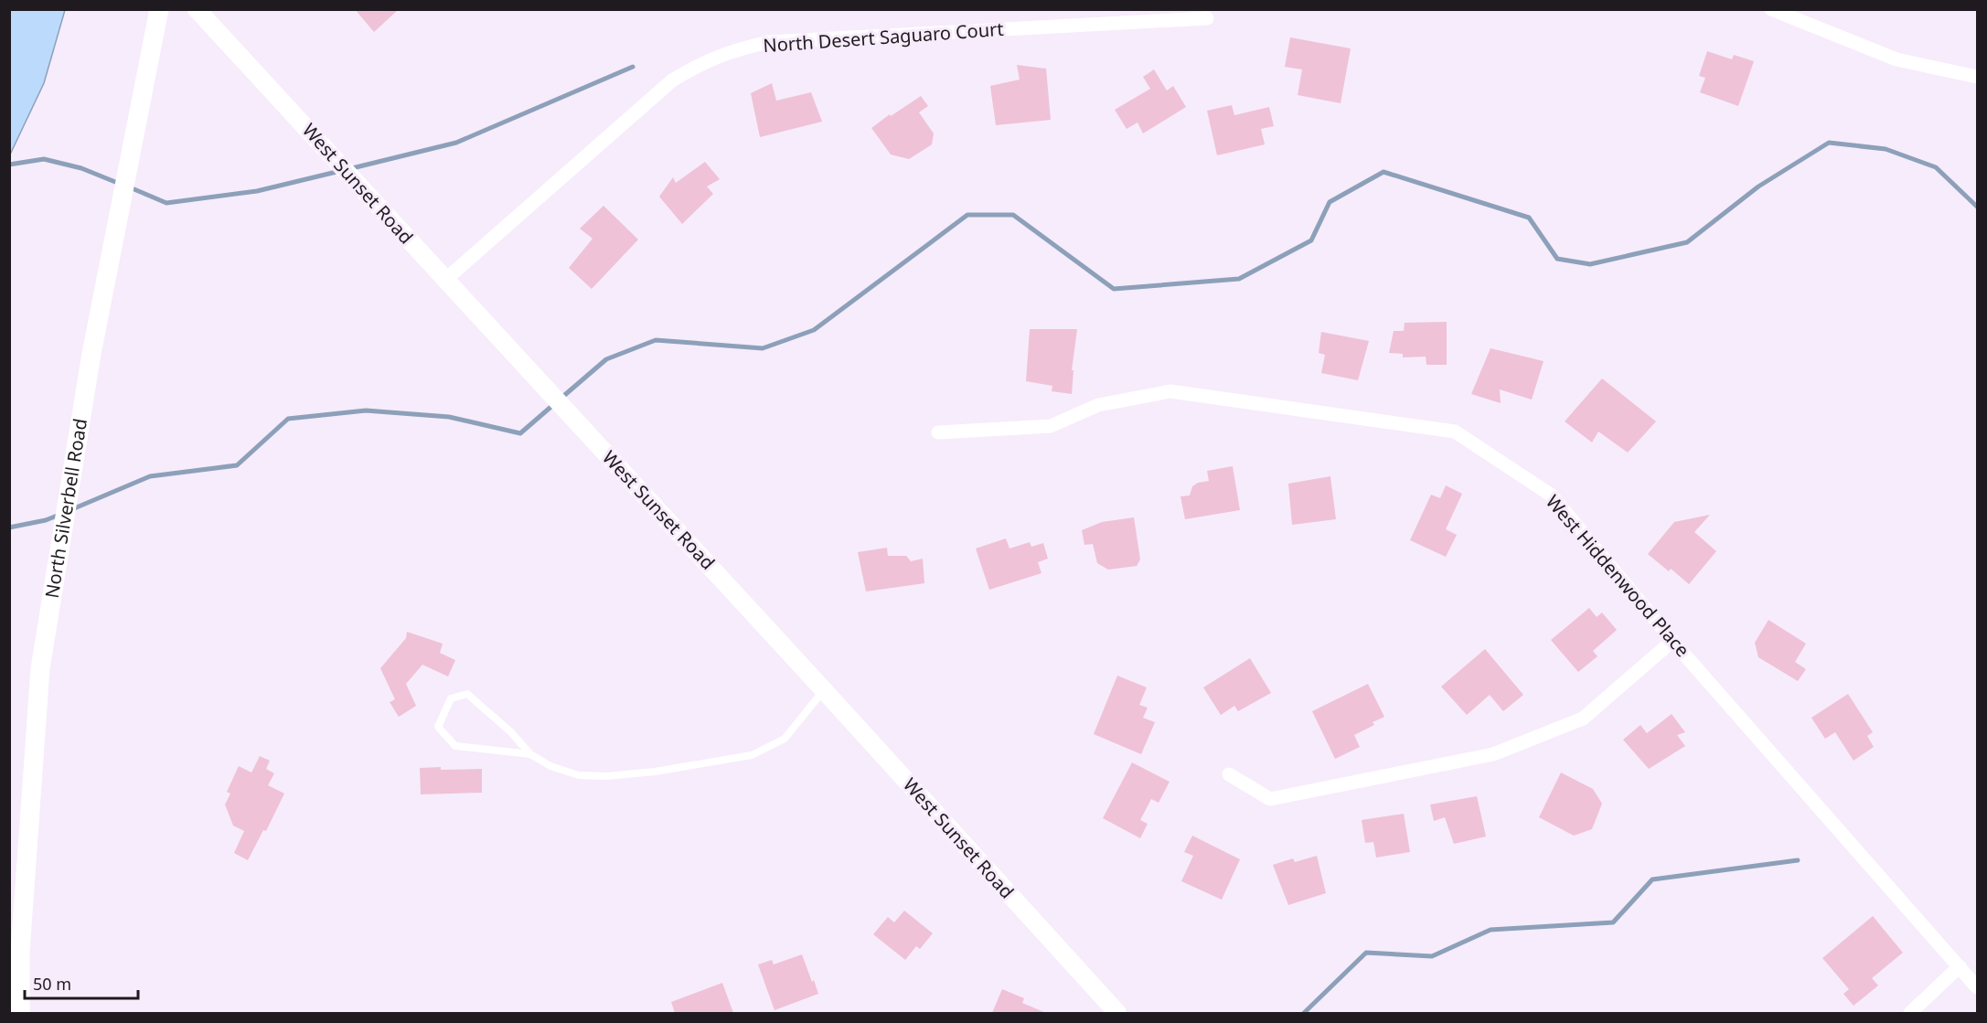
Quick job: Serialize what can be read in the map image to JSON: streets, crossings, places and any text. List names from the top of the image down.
{
  "streets": {
    "main road": ["North Silverbell Road"],
    "street": ["North Desert Saguaro Court", "West Sunset Road", "West Hiddenwood Place"]
  },
  "crossings": [
    ["North Desert Saguaro Court", "West Sunset Road"]
  ],
  "scale_bar": "50 m"
}
